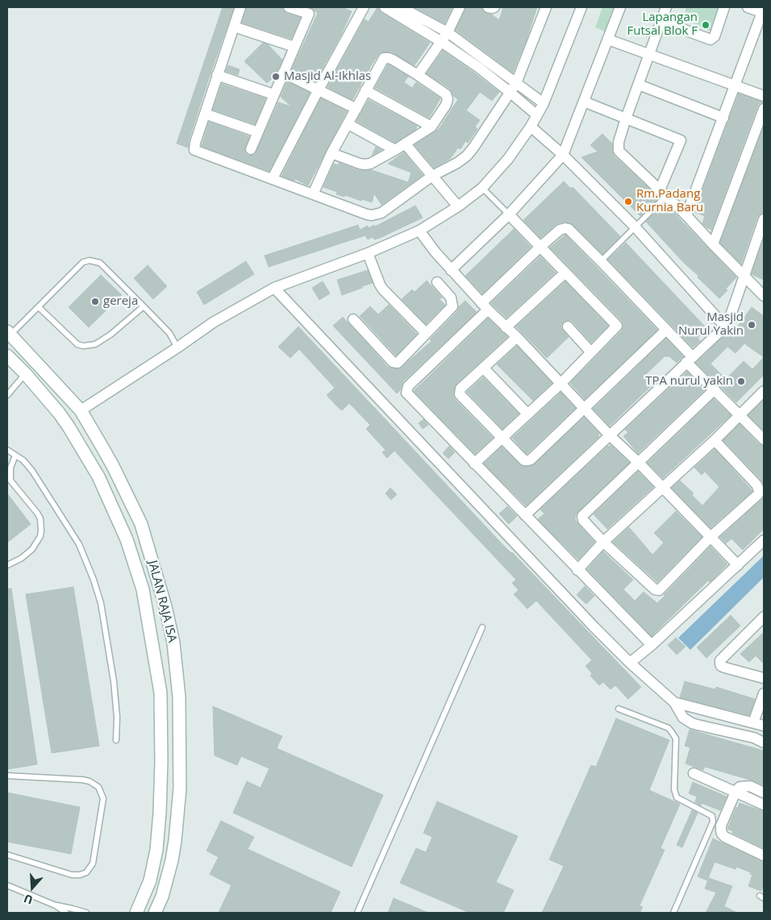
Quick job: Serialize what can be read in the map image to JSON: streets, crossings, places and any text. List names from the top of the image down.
{
  "streets": {
    "main road": ["JALAN RAJA ISA"]
  },
  "places": [
    "Lapangan Futsal Blok F",
    "Masjid Al-Ikhlas",
    "Rm.Padang Kurnia Baru",
    "gereja",
    "Masjid Nurul Yakin",
    "TPA nurul yakin"
  ],
  "north": "bottom"
}
